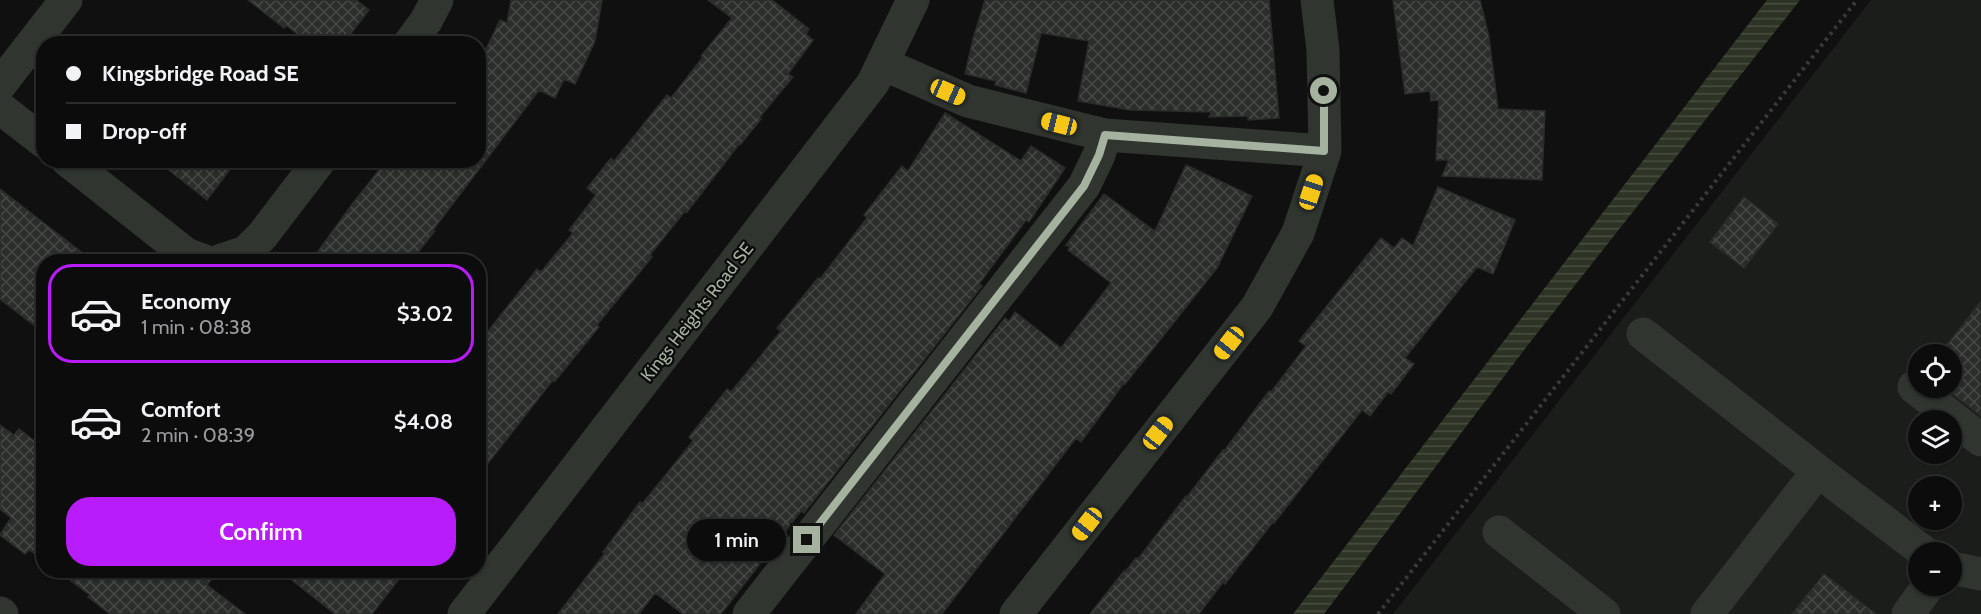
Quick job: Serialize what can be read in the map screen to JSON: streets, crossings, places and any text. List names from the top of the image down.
{
  "streets": {
    "street": ["Kings Heights Road SE"]
  },
  "page": {
    "banner": ["Kingsbridge Road SE", "Drop-off"],
    "list": [
      {
        "name": "Economy",
        "note": "1 min · 08:38",
        "value": "$3.02"
      },
      {
        "name": "Comfort",
        "note": "2 min · 08:39",
        "value": "$4.08"
      }
    ],
    "map_buttons": ["+", "−"],
    "buttons": "Confirm",
    "bubble": "1 min"
  }
}
